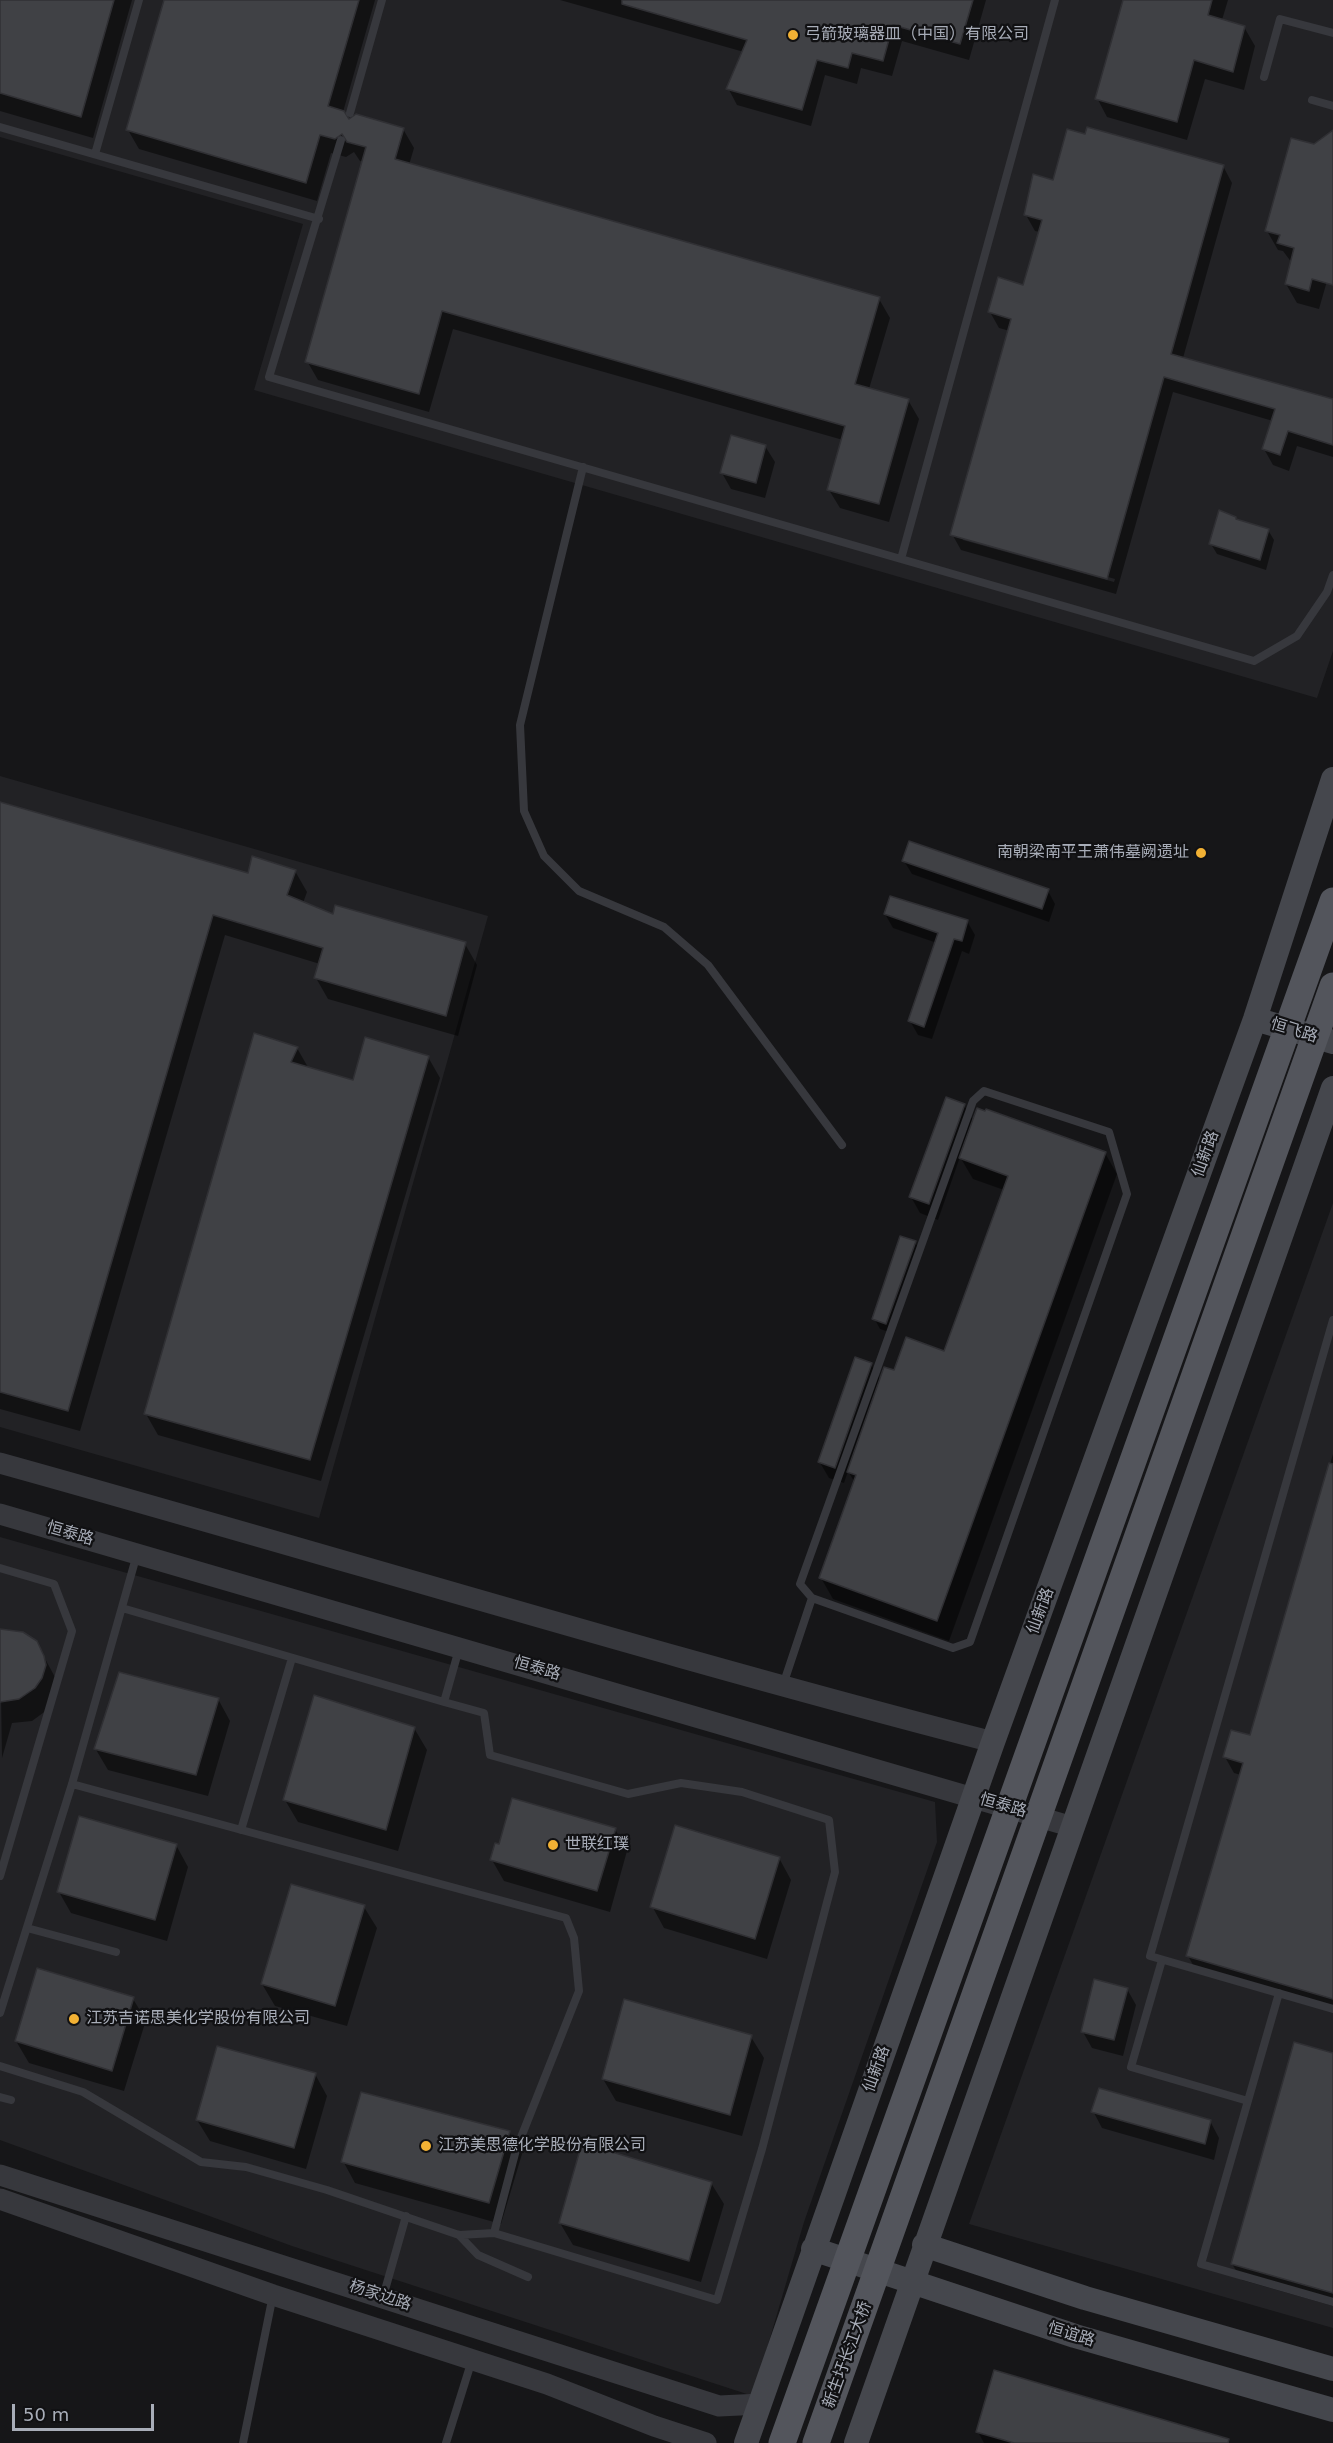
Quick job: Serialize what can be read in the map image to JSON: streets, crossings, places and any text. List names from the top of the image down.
{
  "streets": {
    "main road": [
      "恒飞路",
      "仙新路",
      "恒谊路",
      "新生圩长江大桥"
    ],
    "street": ["恒泰路", "杨家边路"]
  },
  "crossings": [
    ["恒飞路", "仙新路"],
    ["仙新路", "恒泰路"],
    ["仙新路", "杨家边路"],
    ["仙新路", "恒谊路"]
  ],
  "places": [
    "弓箭玻璃器皿（中国）有限公司",
    "南朝梁南平王萧伟墓阙遗址",
    "世联红璞",
    "江苏吉诺思美化学股份有限公司",
    "江苏美思德化学股份有限公司"
  ],
  "scale_bar": "50 m"
}
